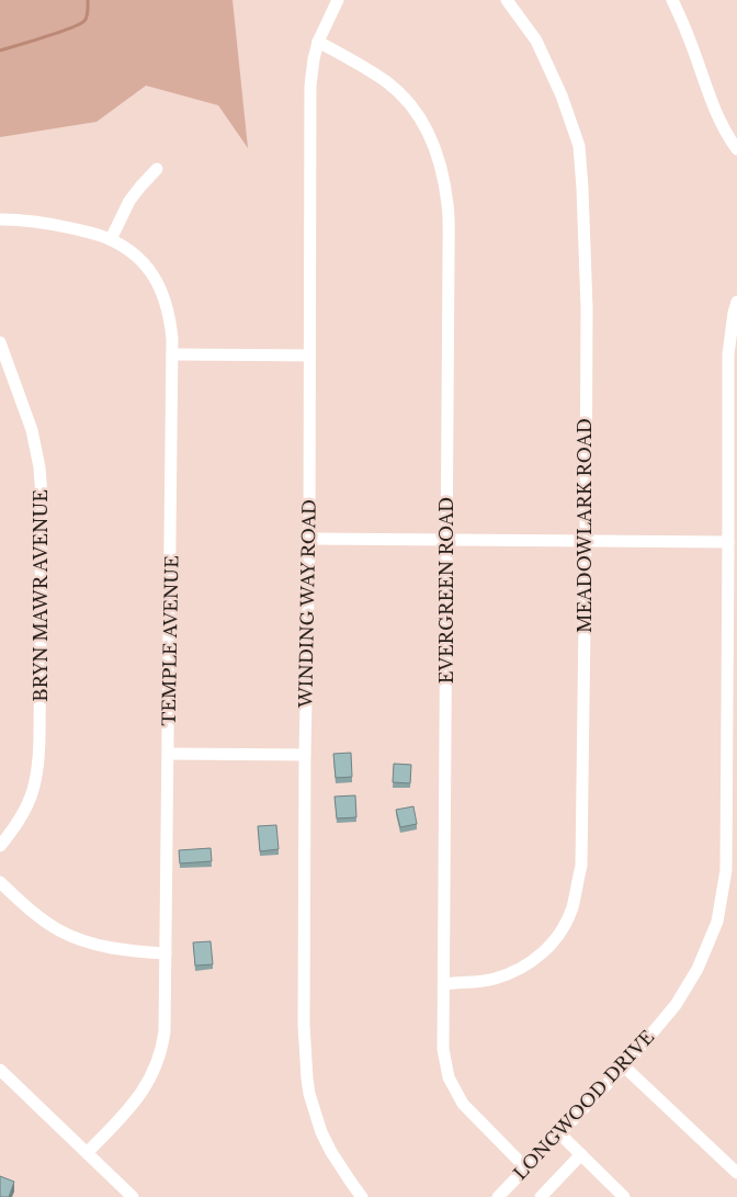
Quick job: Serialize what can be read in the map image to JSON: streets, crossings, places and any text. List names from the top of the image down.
{
  "streets": {
    "street": [
      "MEADOWLARK ROAD",
      "EVERGREEN ROAD",
      "BRYN MAWR AVENUE",
      "WINDING WAY ROAD",
      "TEMPLE AVENUE",
      "LONGWOOD DRIVE"
    ]
  },
  "crossings": [
    ["MEADOWLARK ROAD", "EVERGREEN ROAD"],
    ["EVERGREEN ROAD", "WINDING WAY ROAD"],
    ["EVERGREEN ROAD", "LONGWOOD DRIVE"]
  ]
}
